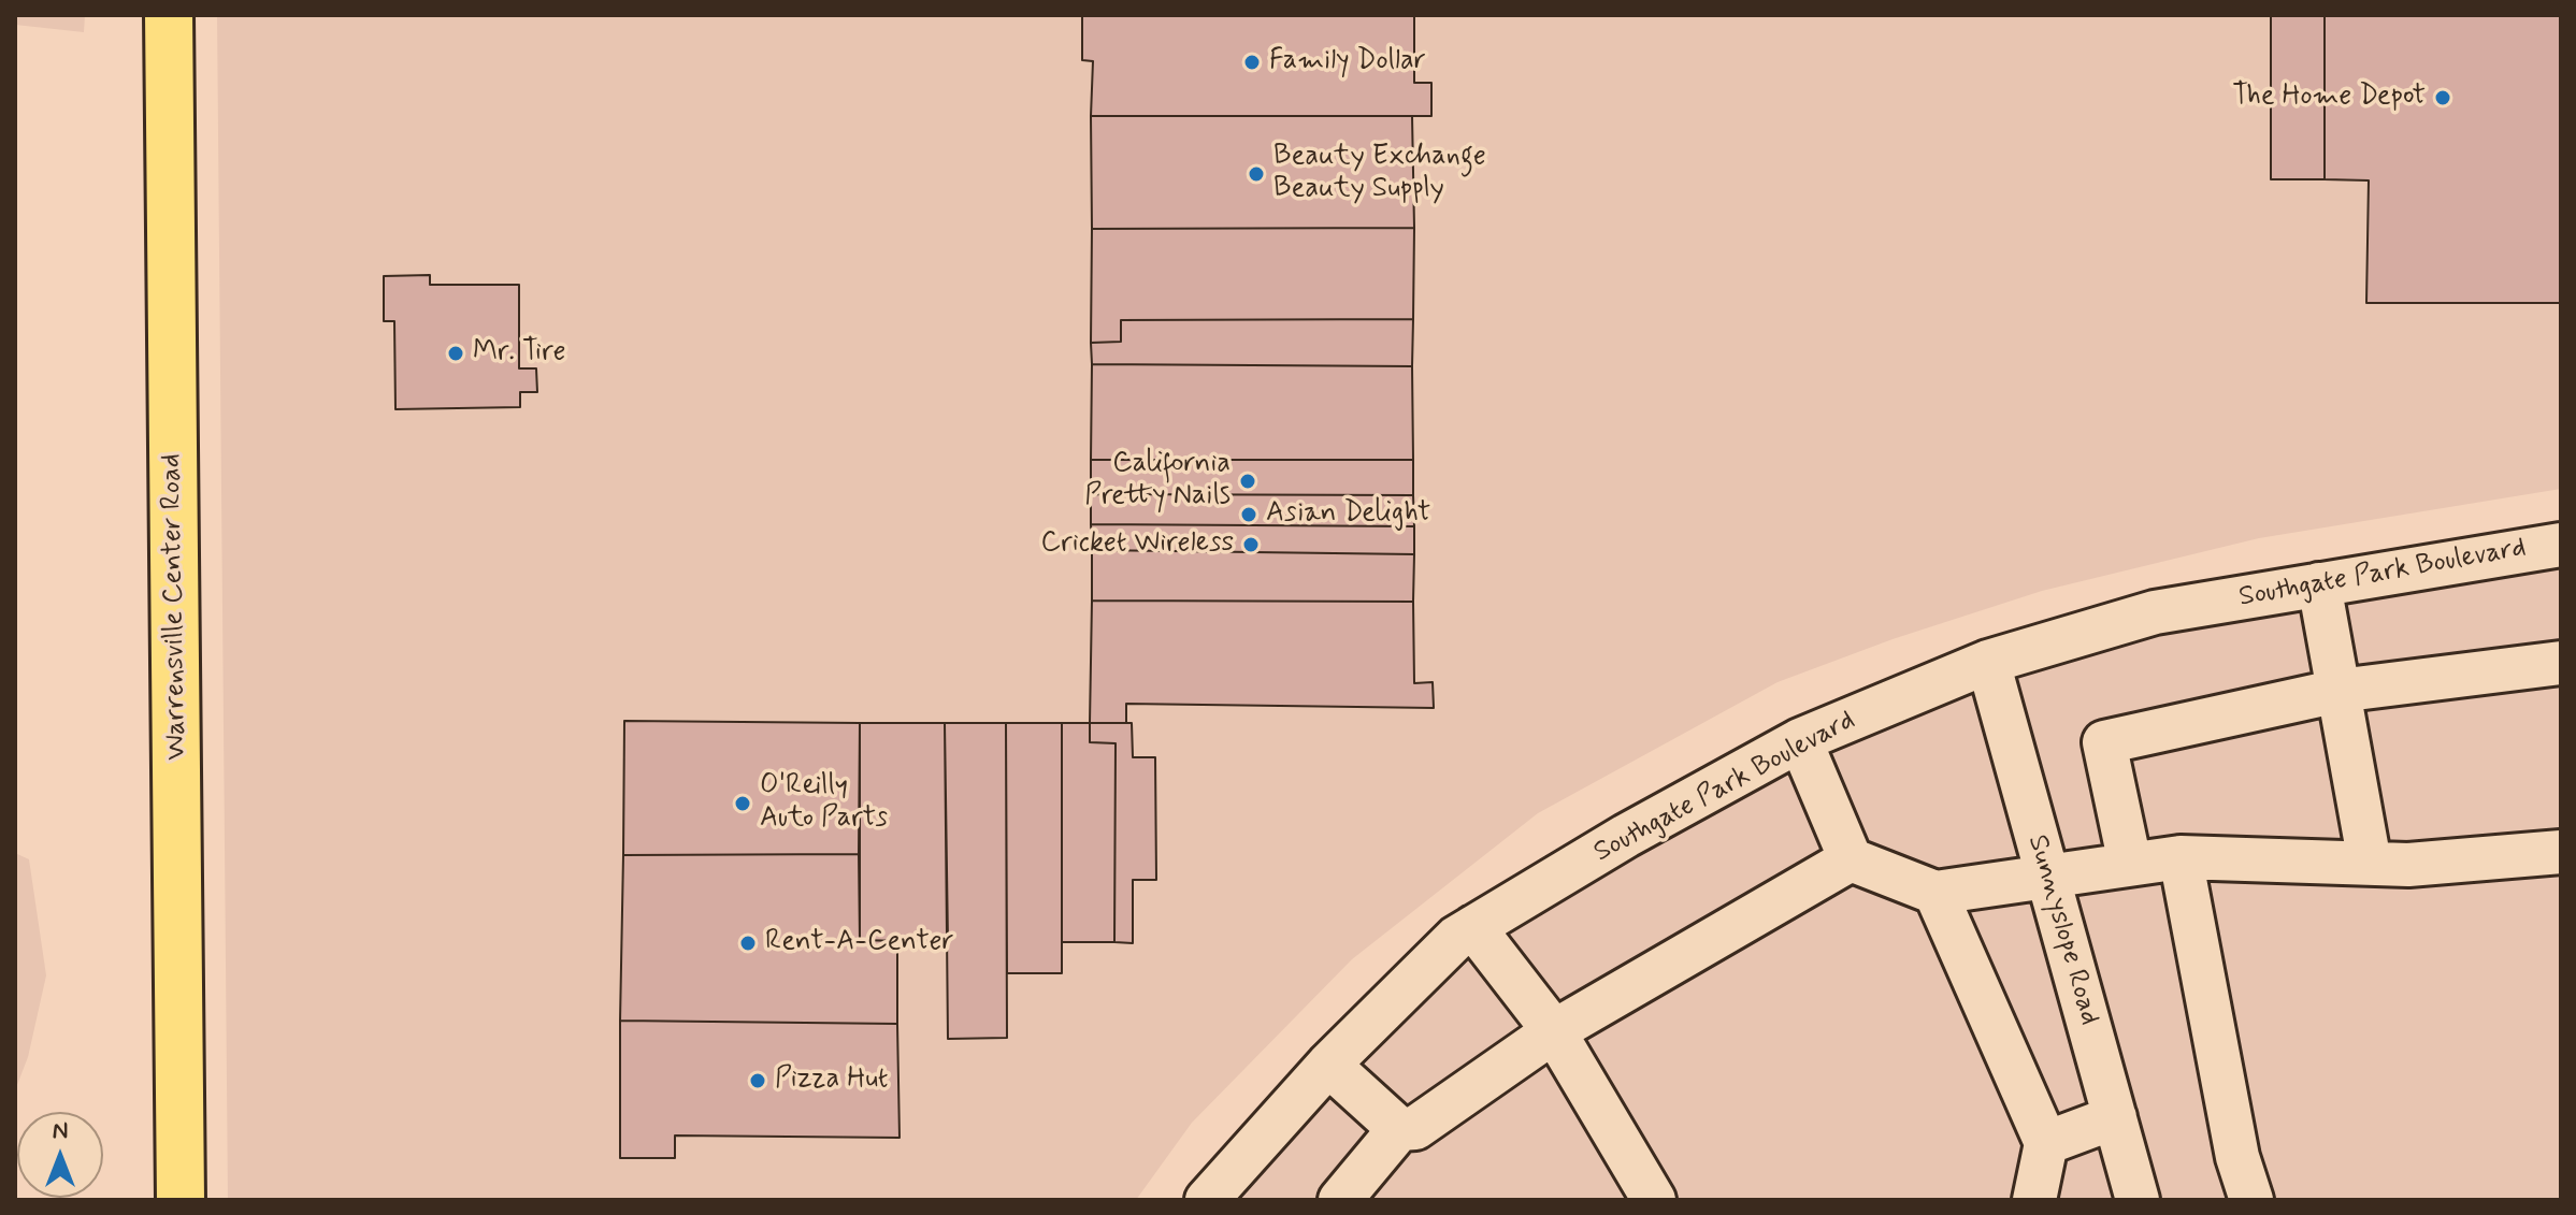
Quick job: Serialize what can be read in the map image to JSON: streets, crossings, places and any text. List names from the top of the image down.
{
  "streets": {
    "main road": ["Warrensville Center Road"],
    "street": ["Southgate Park Boulevard", "Sunnyslope Road"]
  },
  "crossings": [
    ["Southgate Park Boulevard", "Sunnyslope Road"]
  ],
  "places": [
    "Family Dollar",
    "The Home Depot",
    "Beauty Exchange Beauty Supply",
    "Mr. Tire",
    "California Pretty Nails",
    "Asian Delight",
    "Cricket Wireless",
    "O'Reilly Auto Parts",
    "Rent-A-Center",
    "Pizza Hut"
  ],
  "north": "top"
}
